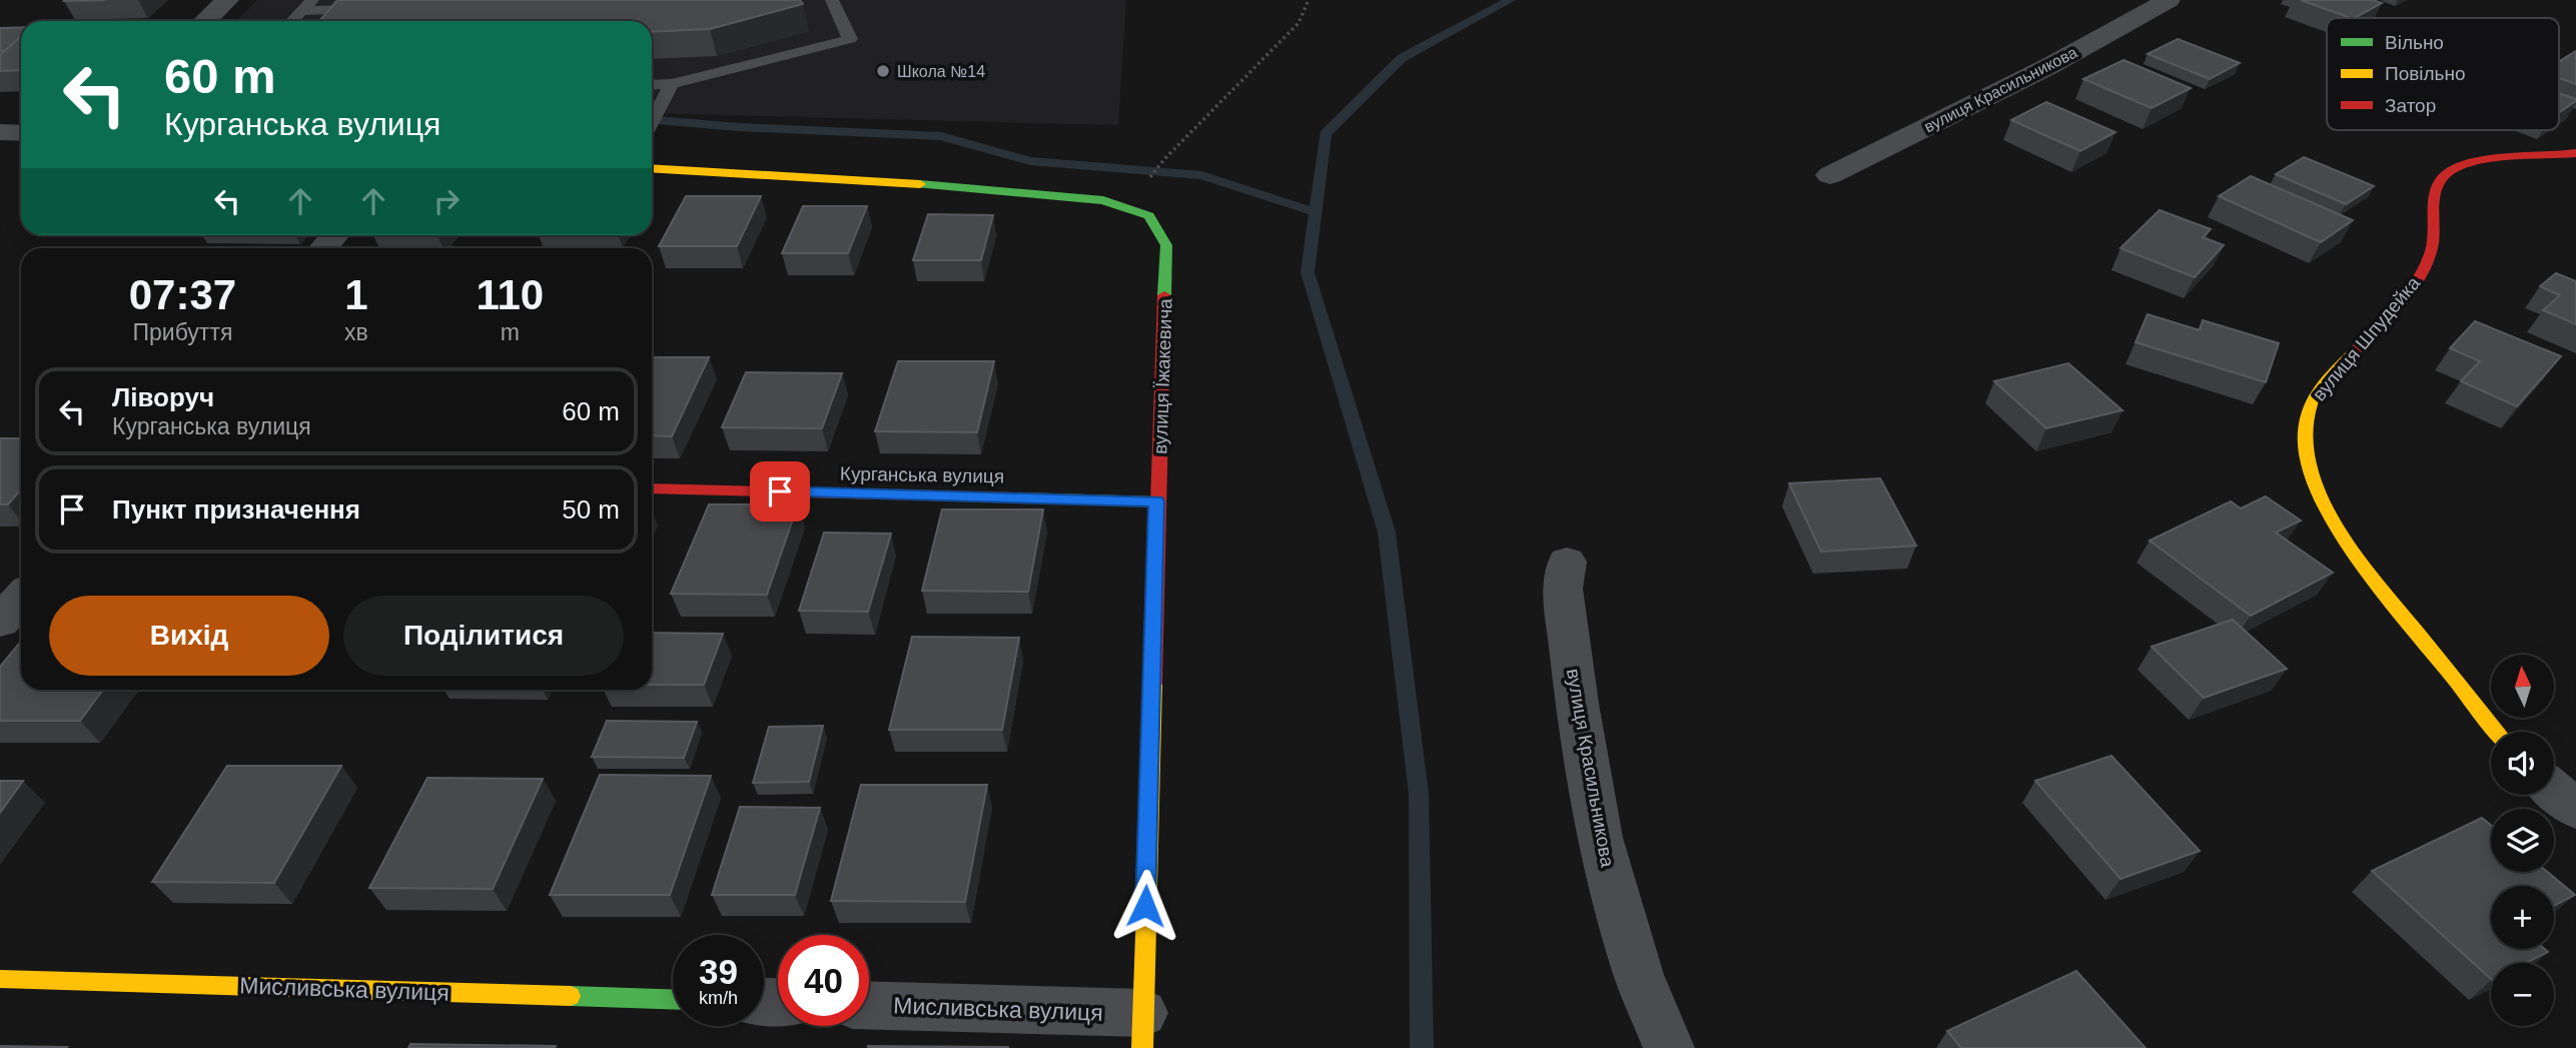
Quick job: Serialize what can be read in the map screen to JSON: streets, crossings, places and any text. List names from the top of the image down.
{
  "streets": {
    "street": [
      "вулиця Красильникова",
      "вулиця Шпудейка",
      "вулиця Їжакевича",
      "Курганська вулиця",
      "Мисливська вулиця"
    ]
  },
  "crossings": [
    ["вулиця Їжакевича", "Курганська вулиця"],
    ["вулиця Їжакевича", "Мисливська вулиця"]
  ],
  "places": ["Школа №14"],
  "legend": ["Вільно", "Повільно", "Затор"],
  "north": "top",
  "page": {
    "turn": ["60 m", "Курганська вулиця"],
    "eta": [
      "07:37",
      "Прибуття",
      "1",
      "хв",
      "110",
      "m"
    ],
    "list": [
      {
        "name": "Ліворуч",
        "note": "Курганська вулиця",
        "value": "60 m"
      },
      {
        "name": "Пункт призначення",
        "value": "50 m"
      }
    ],
    "buttons": ["Вихід", "Поділитися"],
    "map_buttons": ["+", "−"],
    "speed": "39 km/h",
    "limit": "40"
  }
}
